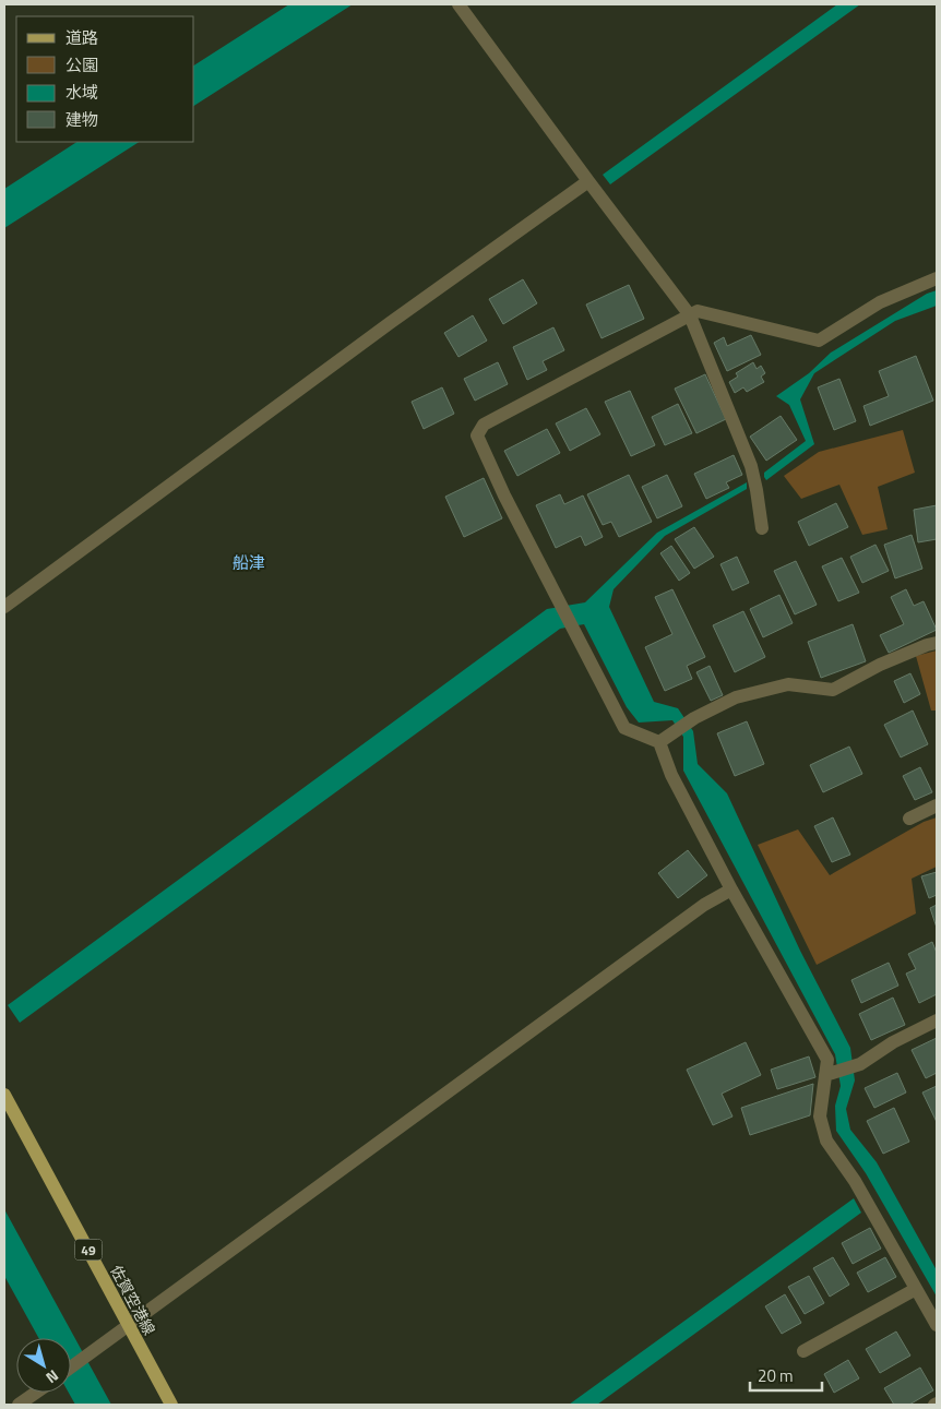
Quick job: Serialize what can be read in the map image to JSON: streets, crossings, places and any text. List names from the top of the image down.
{
  "streets": {
    "main road": ["49", "佐賀空港線"]
  },
  "districts": ["船津"],
  "legend": [
    "道路",
    "公園",
    "水域",
    "建物"
  ],
  "scale_bar": "20 m",
  "north": "bottom right"
}
